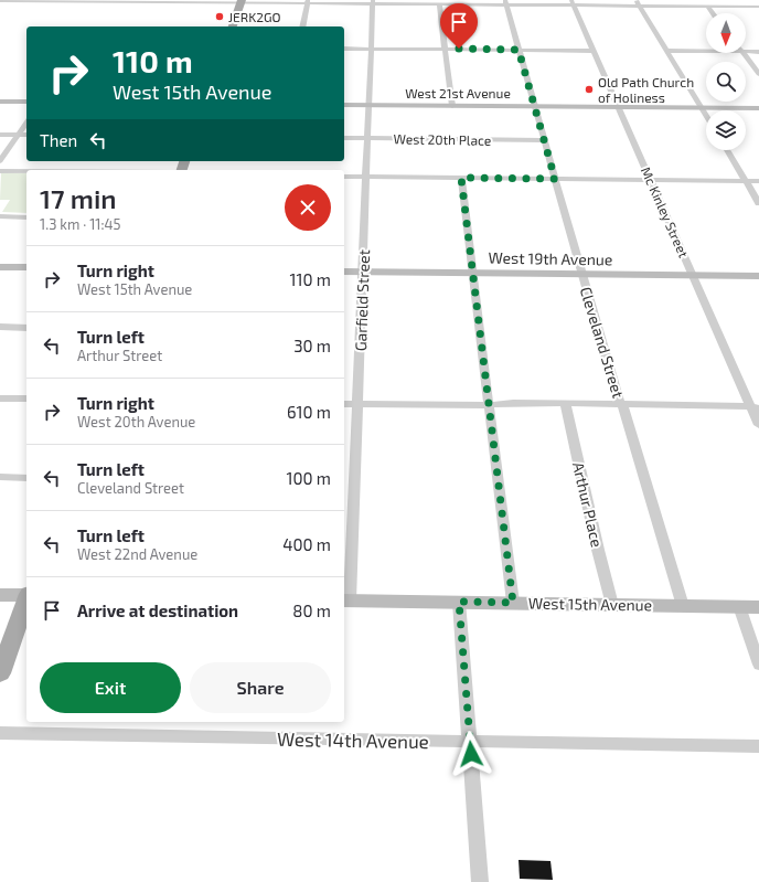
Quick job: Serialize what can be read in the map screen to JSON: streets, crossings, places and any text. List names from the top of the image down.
{
  "streets": {
    "street": [
      "West 21st Avenue",
      "West 20th Place",
      "Mc Kinley Street",
      "West 19th Avenue",
      "Garfield Street",
      "Cleveland Street",
      "Arthur Place",
      "West 15th Avenue",
      "West 14th Avenue"
    ]
  },
  "crossings": [
    ["West 21st Avenue", "Mc Kinley Street"],
    ["West 21st Avenue", "Garfield Street"],
    ["West 21st Avenue", "Cleveland Street"],
    ["West 20th Place", "Garfield Street"],
    ["West 20th Place", "Cleveland Street"],
    ["Mc Kinley Street", "West 19th Avenue"],
    ["West 19th Avenue", "Garfield Street"],
    ["West 19th Avenue", "Cleveland Street"],
    ["Garfield Street", "West 15th Avenue"],
    ["Cleveland Street", "West 15th Avenue"],
    ["Arthur Place", "West 15th Avenue"]
  ],
  "places": ["JERK2GO", "Old Path Church of Holiness"],
  "north": "bottom",
  "page": {
    "turn": ["110 m", "West 15th Avenue"],
    "then": "Then",
    "heading": ["17 min", "1.3 km · 11:45"],
    "list": [
      {
        "name": "Turn right",
        "note": "West 15th Avenue",
        "value": "110 m"
      },
      {
        "name": "Turn left",
        "note": "Arthur Street",
        "value": "30 m"
      },
      {
        "name": "Turn right",
        "note": "West 20th Avenue",
        "value": "610 m"
      },
      {
        "name": "Turn left",
        "note": "Cleveland Street",
        "value": "100 m"
      },
      {
        "name": "Turn left",
        "note": "West 22nd Avenue",
        "value": "400 m"
      },
      {
        "name": "Arrive at destination",
        "value": "80 m"
      }
    ],
    "buttons": ["Exit", "Share"]
  }
}
